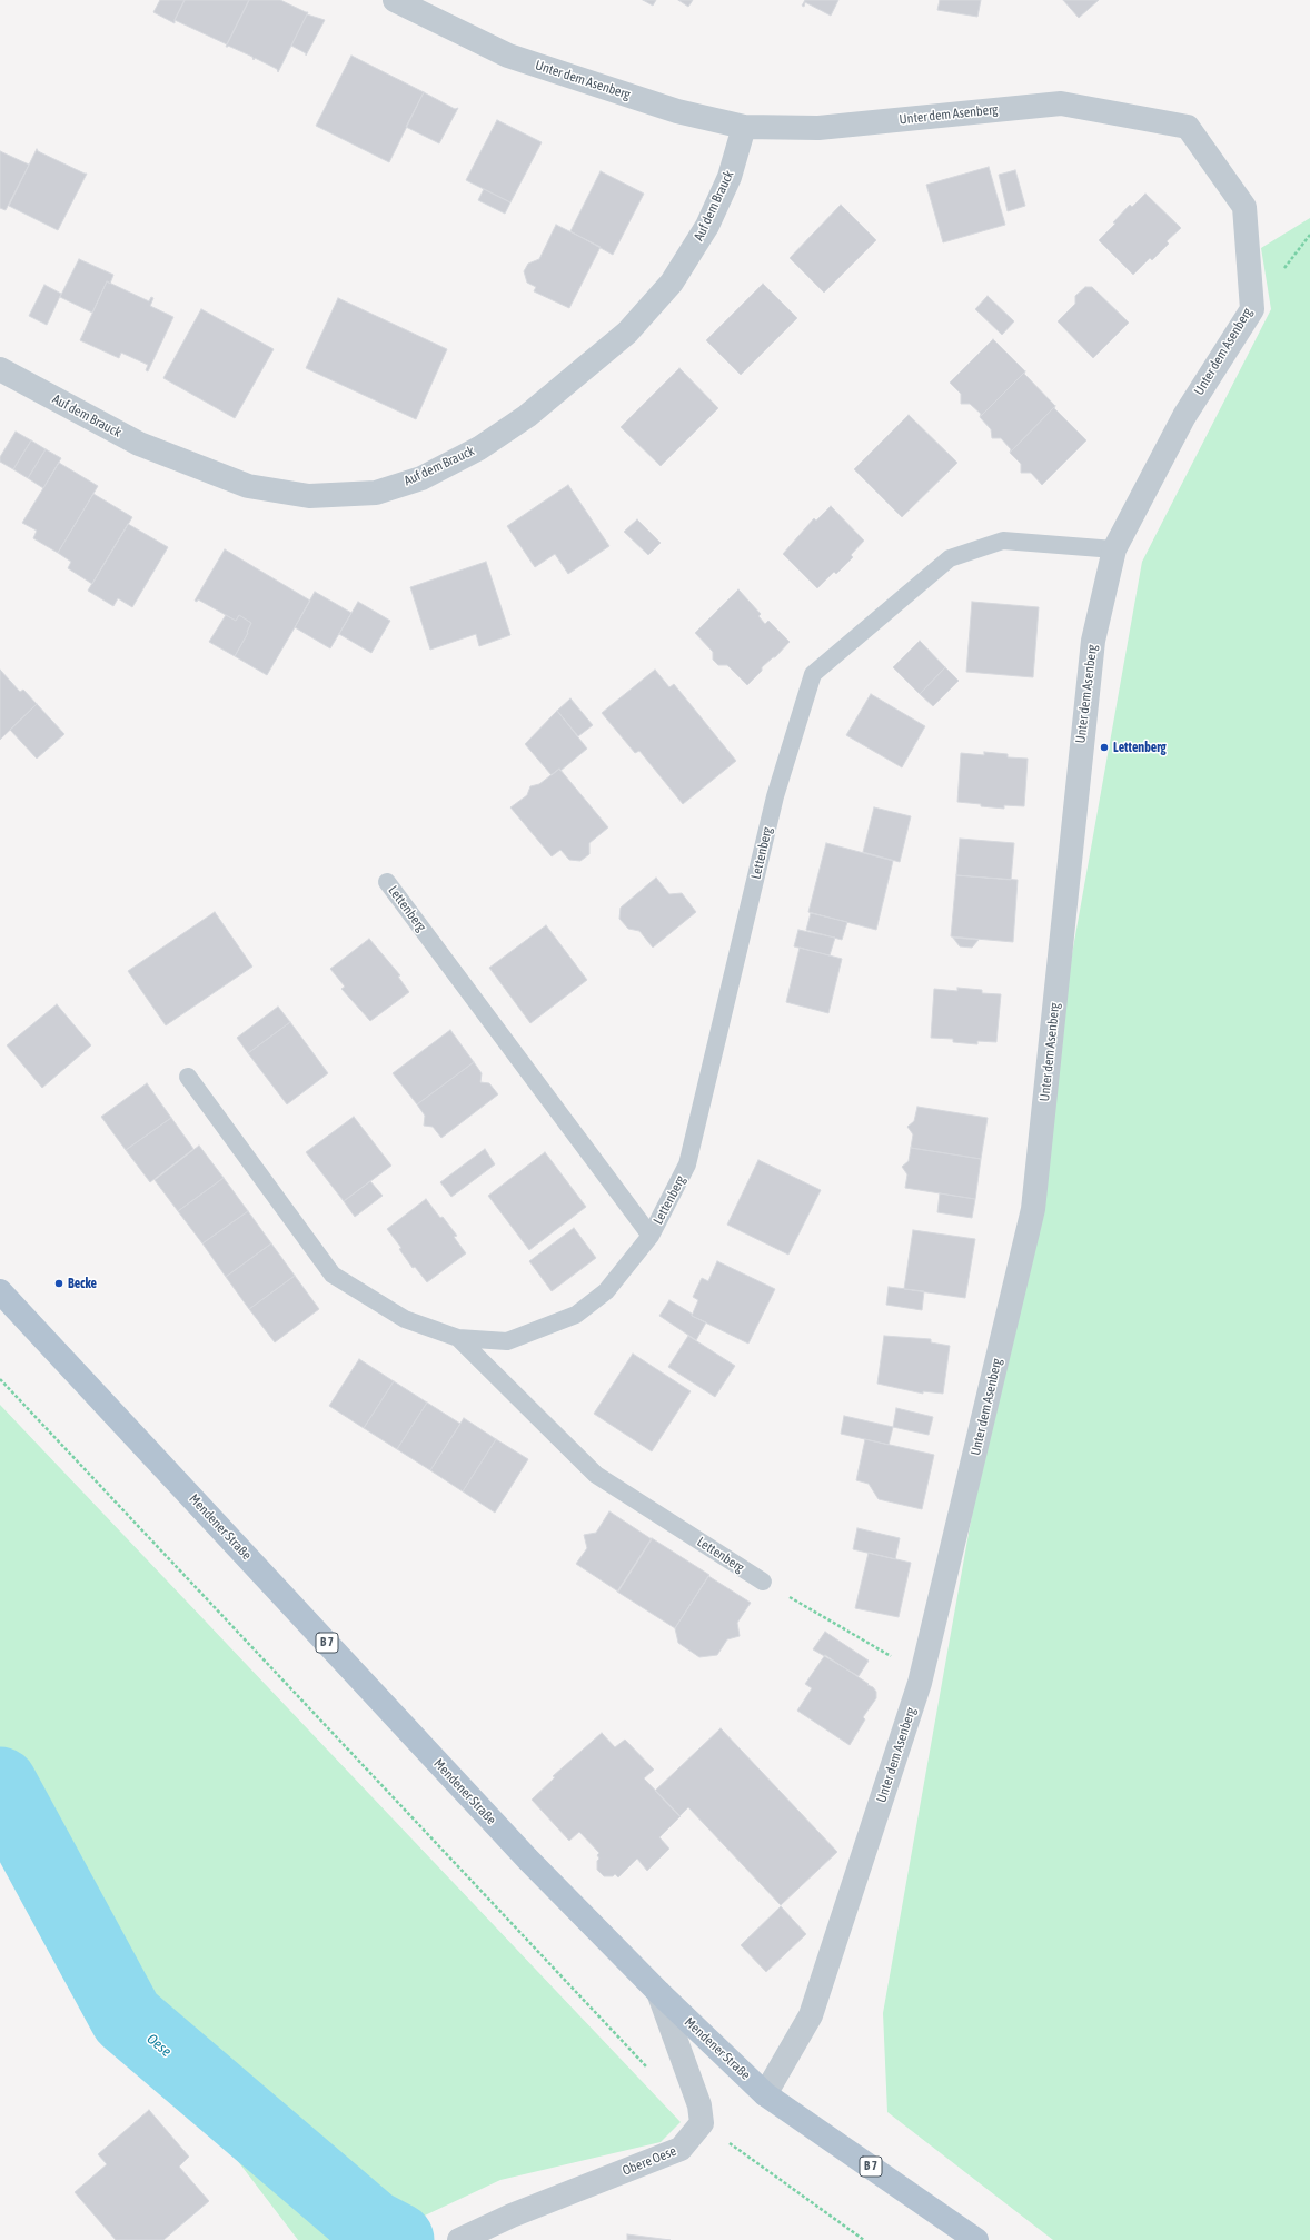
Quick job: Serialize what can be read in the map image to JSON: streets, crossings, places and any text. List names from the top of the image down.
{
  "streets": {
    "main road": ["Mendener Straße", "B 7"],
    "street": ["Unter dem Asenberg", "Auf dem Brauck", "Obere Oese"],
    "lane": ["Lettenberg"]
  },
  "crossings": [
    ["Unter dem Asenberg", "Auf dem Brauck"],
    ["Unter dem Asenberg", "Lettenberg"],
    ["Unter dem Asenberg", "Mendener Straße"]
  ],
  "water": ["Oese"],
  "places": ["Lettenberg", "Becke"]
}
